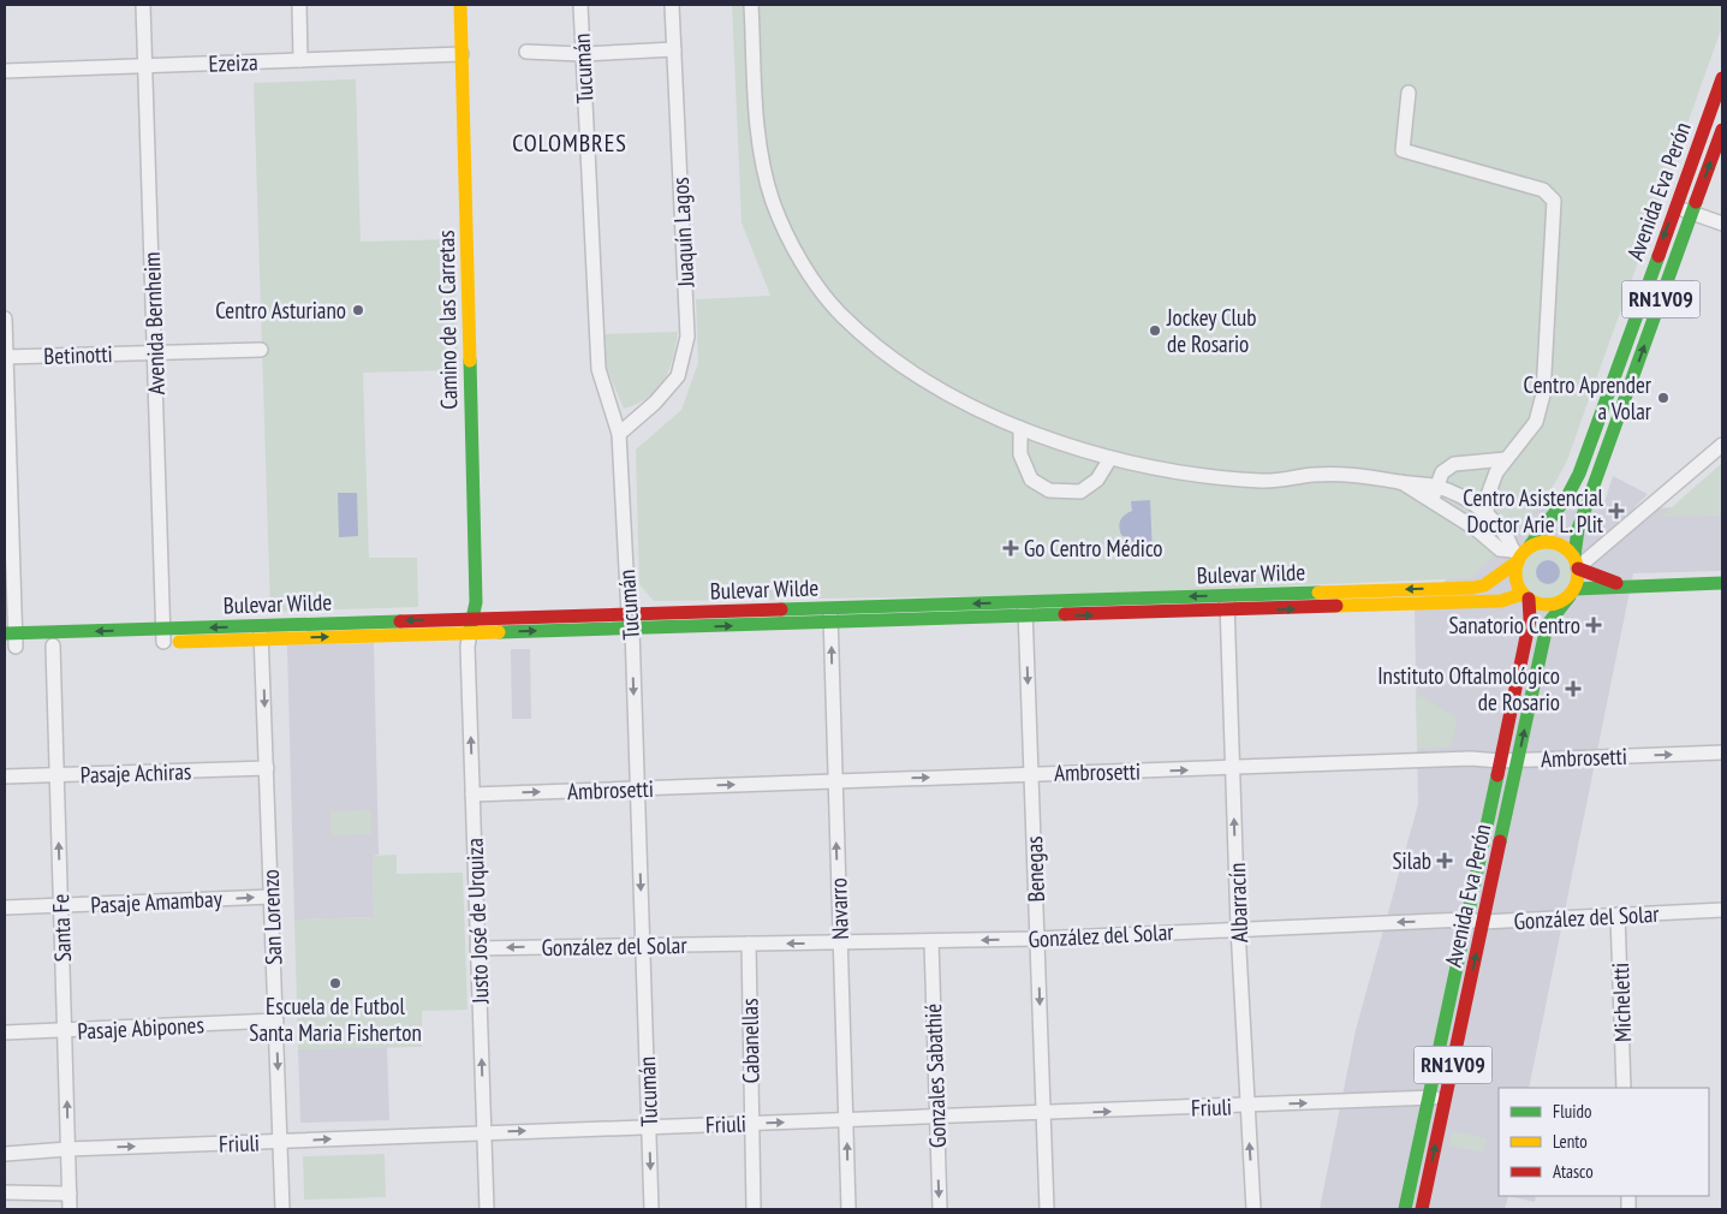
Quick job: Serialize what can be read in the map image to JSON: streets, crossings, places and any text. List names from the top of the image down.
{
  "streets": {
    "main road": [
      "Avenida Eva Perón",
      "RN1V09",
      "Camino de las Carretas",
      "Bulevar Wilde"
    ],
    "street": [
      "Ezeiza",
      "Tucumán",
      "Juaquín Lagos",
      "Avenida Bernheim",
      "Betinotti",
      "Ambrosetti",
      "Pasaje Achiras",
      "Benegas",
      "Pasaje Amambay",
      "Albarracín",
      "Navarro",
      "San Lorenzo",
      "González del Solar",
      "Justo José de Urquiza",
      "Santa Fe",
      "Micheletti",
      "Pasaje Abipones",
      "Cabanellas",
      "Gonzales Sabathié",
      "Friuli"
    ]
  },
  "crossings": [
    ["Ezeiza", "Camino de las Carretas"],
    ["Ezeiza", "Avenida Bernheim"],
    ["Tucumán", "Juaquín Lagos"],
    ["Tucumán", "Bulevar Wilde"],
    ["Tucumán", "Ambrosetti"],
    ["Tucumán", "González del Solar"],
    ["Tucumán", "Friuli"],
    ["Avenida Eva Perón", "RN1V09"],
    ["Avenida Eva Perón", "Bulevar Wilde"],
    ["Avenida Eva Perón", "Ambrosetti"],
    ["Avenida Eva Perón", "González del Solar"],
    ["Avenida Eva Perón", "Friuli"],
    ["RN1V09", "Bulevar Wilde"],
    ["Camino de las Carretas", "Bulevar Wilde"],
    ["Camino de las Carretas", "Justo José de Urquiza"],
    ["Avenida Bernheim", "Betinotti"],
    ["Avenida Bernheim", "Bulevar Wilde"],
    ["Bulevar Wilde", "Benegas"],
    ["Bulevar Wilde", "Albarracín"],
    ["Bulevar Wilde", "Navarro"],
    ["Bulevar Wilde", "San Lorenzo"],
    ["Bulevar Wilde", "Justo José de Urquiza"],
    ["Bulevar Wilde", "Santa Fe"],
    ["Ambrosetti", "Benegas"],
    ["Ambrosetti", "Albarracín"],
    ["Ambrosetti", "Navarro"],
    ["Ambrosetti", "Justo José de Urquiza"],
    ["Pasaje Achiras", "San Lorenzo"],
    ["Pasaje Achiras", "Santa Fe"],
    ["Benegas", "González del Solar"],
    ["Benegas", "Friuli"],
    ["Pasaje Amambay", "San Lorenzo"],
    ["Pasaje Amambay", "Santa Fe"],
    ["Albarracín", "González del Solar"],
    ["Albarracín", "Friuli"],
    ["Navarro", "González del Solar"],
    ["Navarro", "Friuli"],
    ["San Lorenzo", "Pasaje Abipones"],
    ["San Lorenzo", "Friuli"],
    ["González del Solar", "Justo José de Urquiza"],
    ["González del Solar", "Micheletti"],
    ["González del Solar", "Cabanellas"],
    ["González del Solar", "Gonzales Sabathié"],
    ["Justo José de Urquiza", "Friuli"],
    ["Santa Fe", "Pasaje Abipones"],
    ["Santa Fe", "Friuli"],
    ["Cabanellas", "Friuli"],
    ["Gonzales Sabathié", "Friuli"]
  ],
  "one_way": [
    "Ambrosetti",
    "Benegas",
    "Pasaje Amambay",
    "Albarracín",
    "Navarro",
    "San Lorenzo",
    "González del Solar",
    "Justo José de Urquiza",
    "Santa Fe",
    "Friuli"
  ],
  "districts": ["COLOMBRES"],
  "places": {
    "other": [
      "Centro Asturiano",
      "Jockey Club de Rosario",
      "Centro Aprender a Volar",
      "Escuela de Futbol Santa Maria Fisherton"
    ],
    "health": [
      "Centro Asistencial Doctor Arie L. Plit",
      "Go Centro Médico",
      "Sanatorio Centro",
      "Instituto Oftalmológico de Rosario",
      "Silab"
    ]
  },
  "legend": ["Fluido", "Lento", "Atasco"]
}
